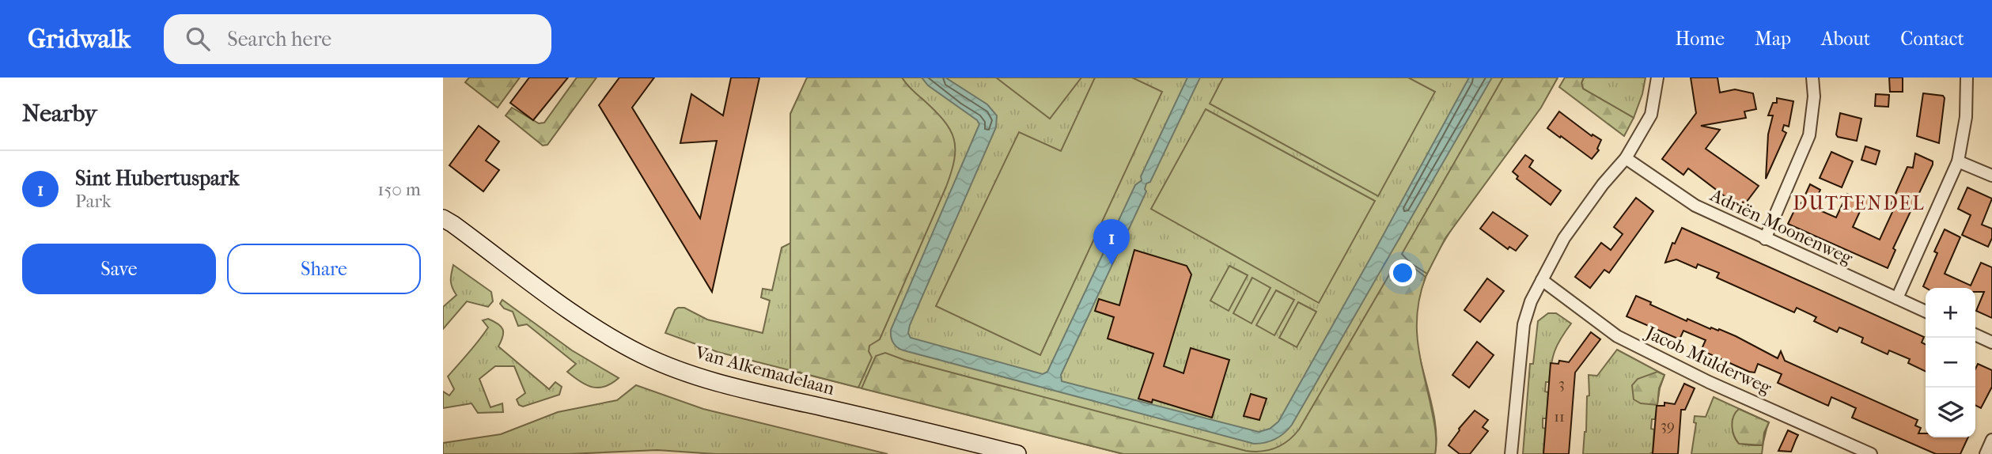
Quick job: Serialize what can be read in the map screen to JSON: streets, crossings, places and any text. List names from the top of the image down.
{
  "streets": {
    "main road": ["Van Alkemadelaan"],
    "street": ["Adriën Moonenweg", "Jacob Mulderweg"]
  },
  "districts": ["DUTTENDEL"],
  "house_numbers": ["3", "11", "39"],
  "page": {
    "header": "Gridwalk",
    "search": "Search here",
    "nav": [
      "Home",
      "Map",
      "About",
      "Contact"
    ],
    "heading": "Nearby",
    "list": [
      {
        "mark": "1",
        "name": "Sint Hubertuspark",
        "note": "Park",
        "value": "150 m"
      }
    ],
    "pins": "1",
    "buttons": ["Save", "Share"],
    "map_buttons": ["+", "−"]
  }
}
